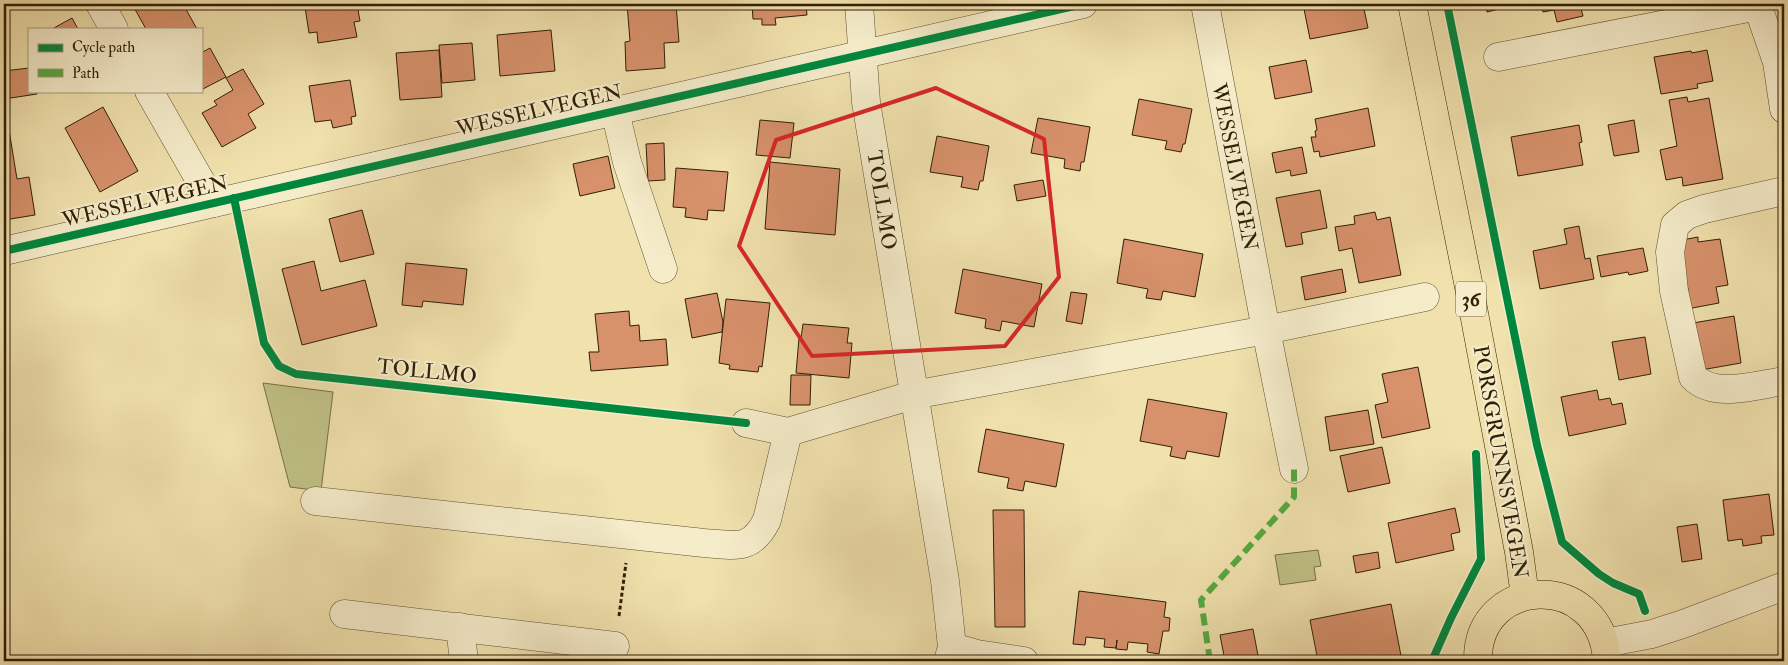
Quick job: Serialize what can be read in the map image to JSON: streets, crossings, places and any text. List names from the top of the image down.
{
  "streets": {
    "highway": ["36", "PORSGRUNNSVEGEN"],
    "street": ["WESSELVEGEN", "TOLLMO"]
  },
  "crossings": [
    ["WESSELVEGEN", "TOLLMO"]
  ],
  "legend": ["Cycle path", "Path"]
}
